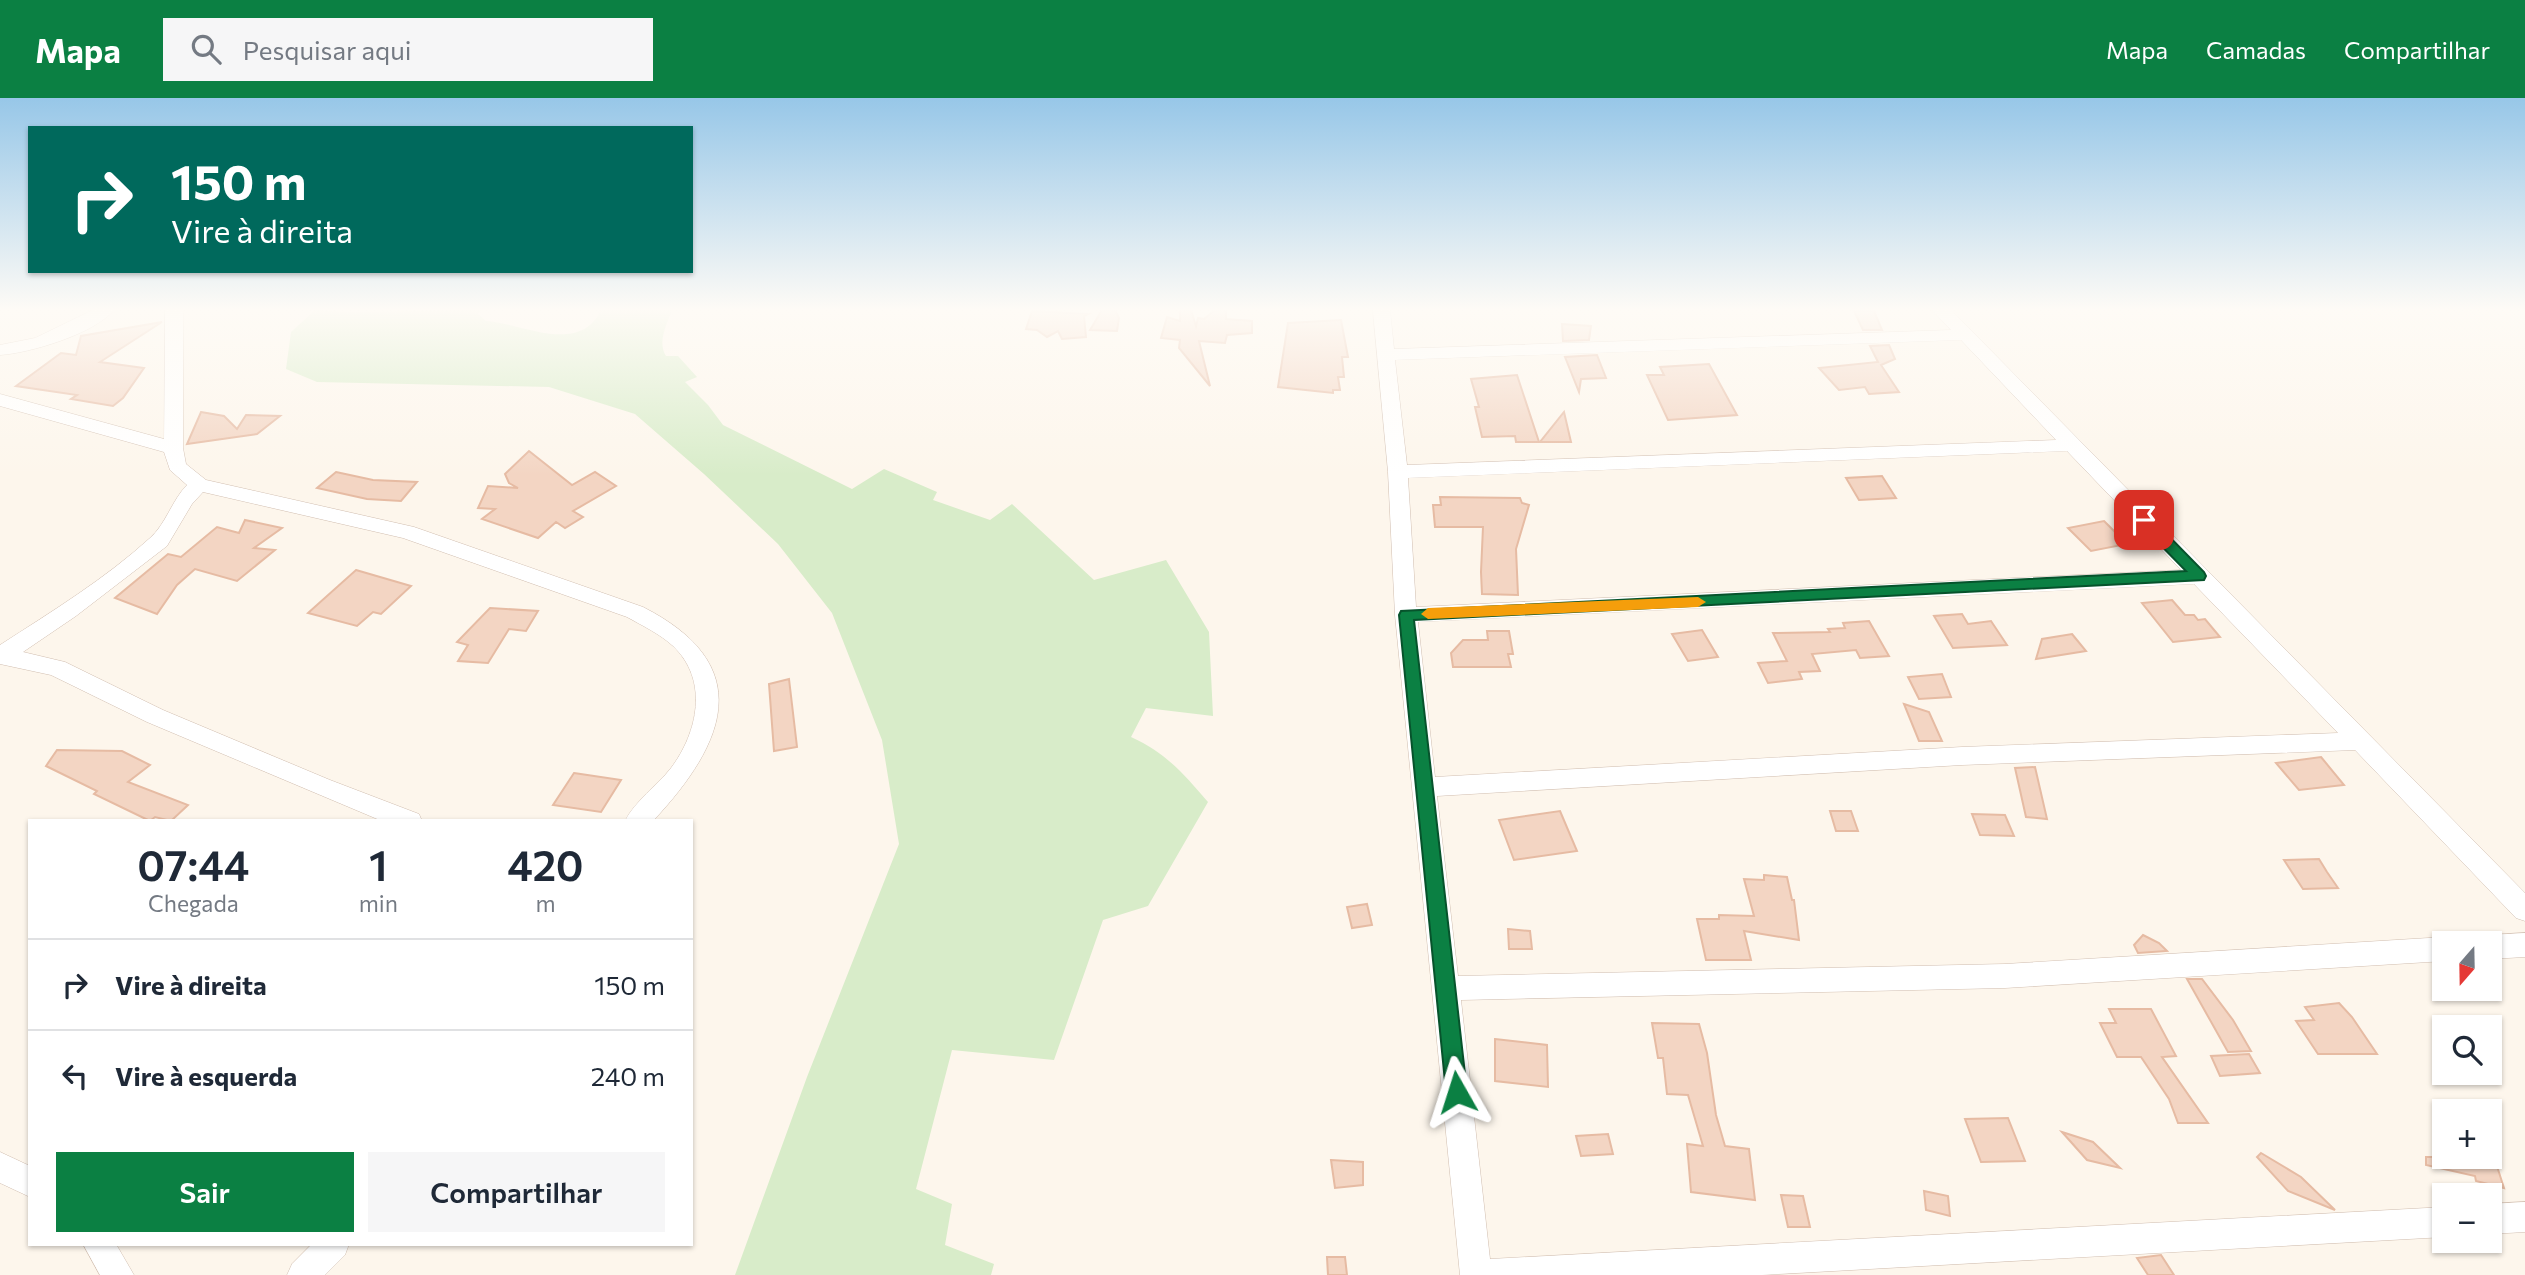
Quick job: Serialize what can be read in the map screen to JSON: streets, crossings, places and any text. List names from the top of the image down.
{
  "north": "bottom",
  "page": {
    "header": "Mapa",
    "search": "Pesquisar aqui",
    "nav": ["Mapa", "Camadas", "Compartilhar"],
    "turn": ["150 m", "Vire à direita"],
    "eta": [
      "07:44",
      "Chegada",
      "1",
      "min",
      "420",
      "m"
    ],
    "map_buttons": ["+", "−"],
    "list": [
      {
        "name": "Vire à direita",
        "value": "150 m"
      },
      {
        "name": "Vire à esquerda",
        "value": "240 m"
      }
    ],
    "buttons": ["Sair", "Compartilhar"]
  }
}
